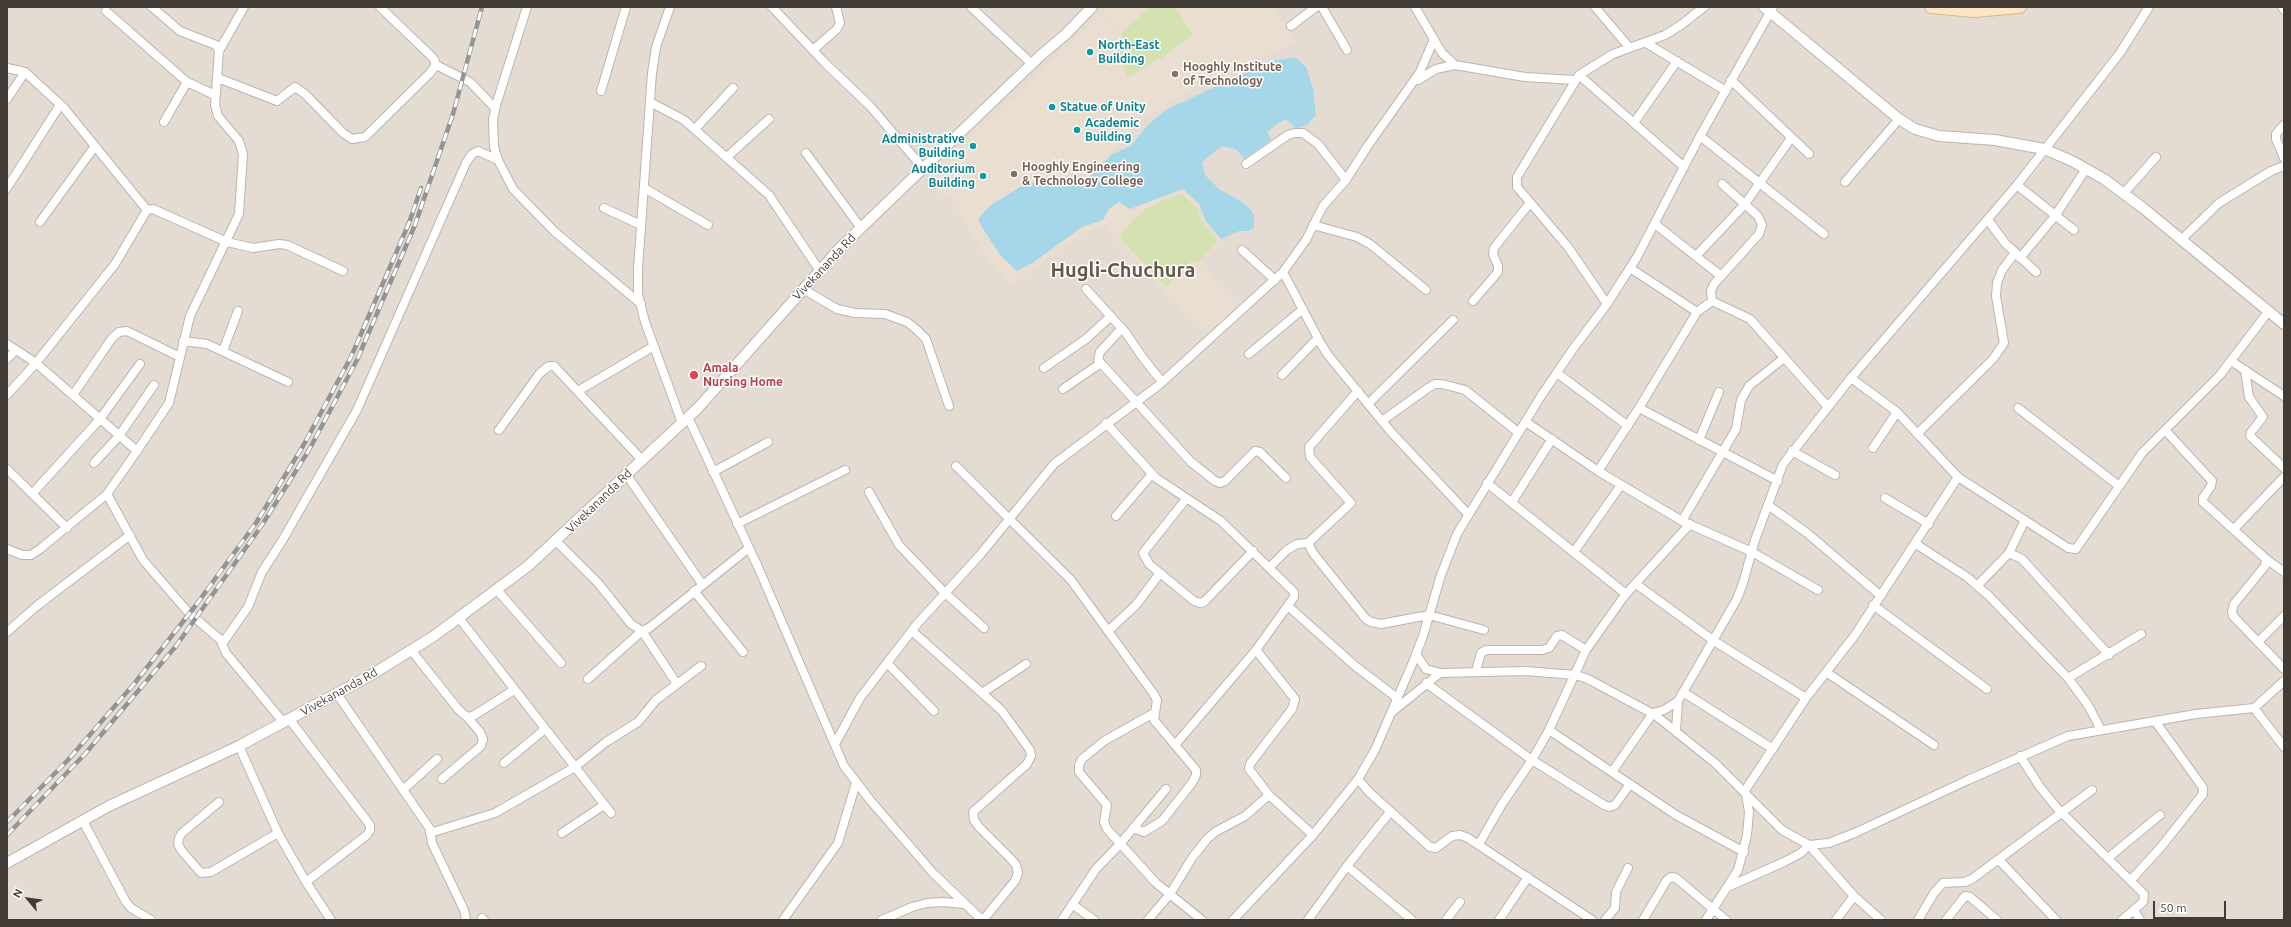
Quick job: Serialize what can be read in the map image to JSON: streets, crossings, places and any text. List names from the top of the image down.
{
  "streets": {
    "street": ["Vivekananda Rd"]
  },
  "districts": ["Hugli-Chuchura"],
  "places": [
    "North-East Building",
    "Hooghly Institute of Technology",
    "Statue of Unity",
    "Academic Building",
    "Administrative Building",
    "Hooghly Engineering & Technology College",
    "Auditorium Building",
    "Amala Nursing Home"
  ],
  "scale_bar": "50 m",
  "north": "top left"
}
